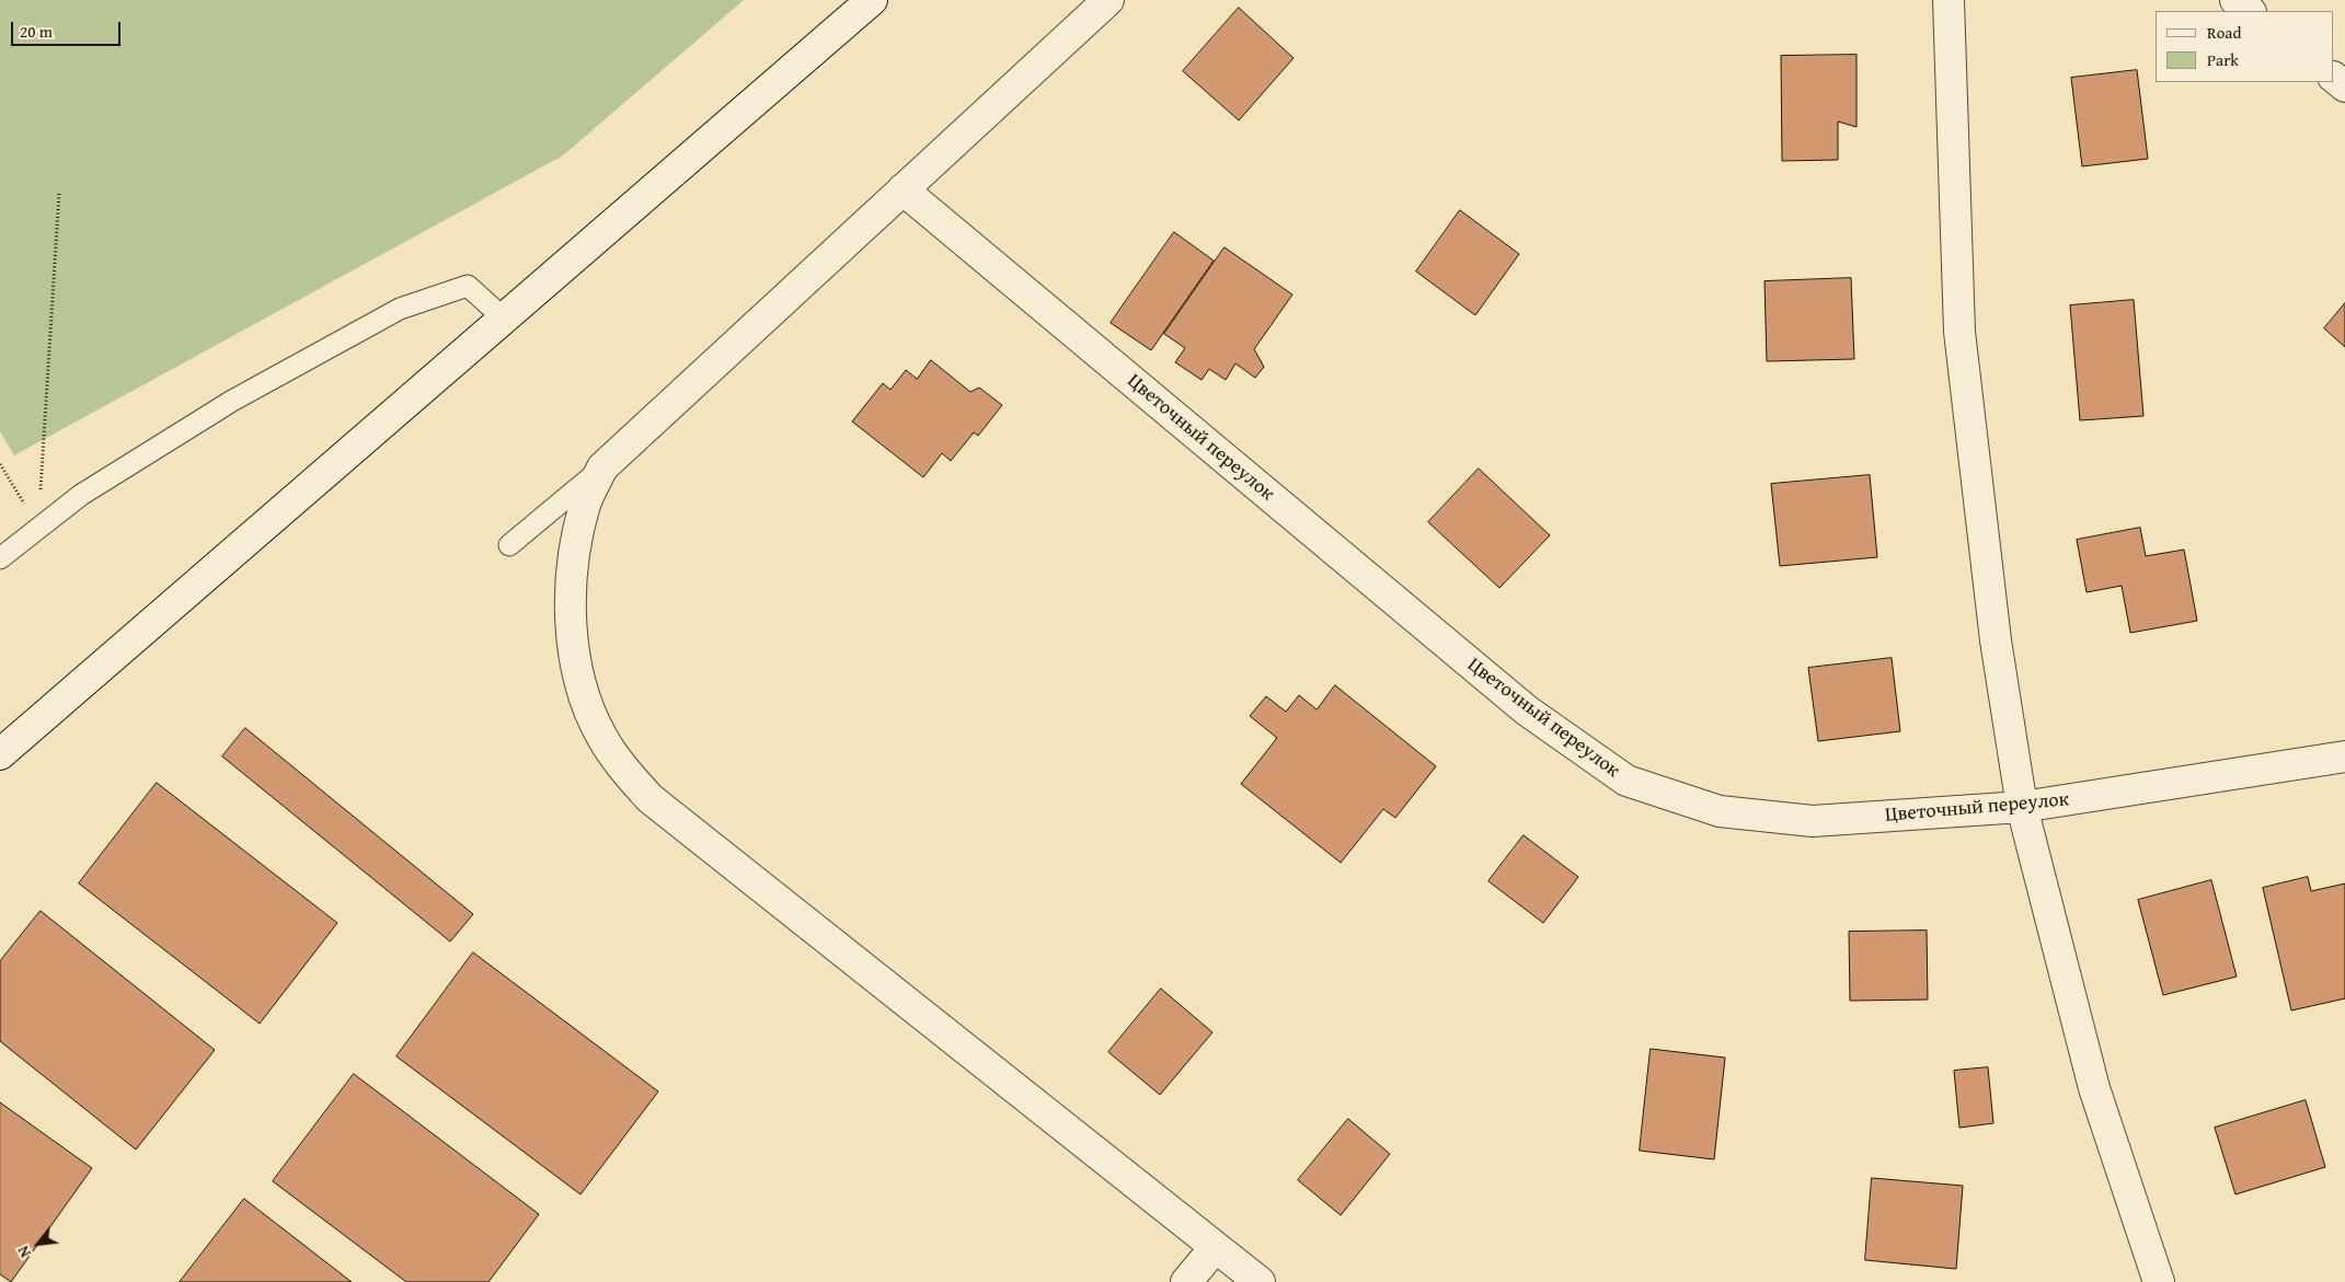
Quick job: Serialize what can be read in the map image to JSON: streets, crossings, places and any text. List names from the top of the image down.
{
  "streets": {
    "street": ["Цветочный переулок"]
  },
  "legend": ["Road", "Park"],
  "scale_bar": "20 m",
  "north": "bottom left"
}
